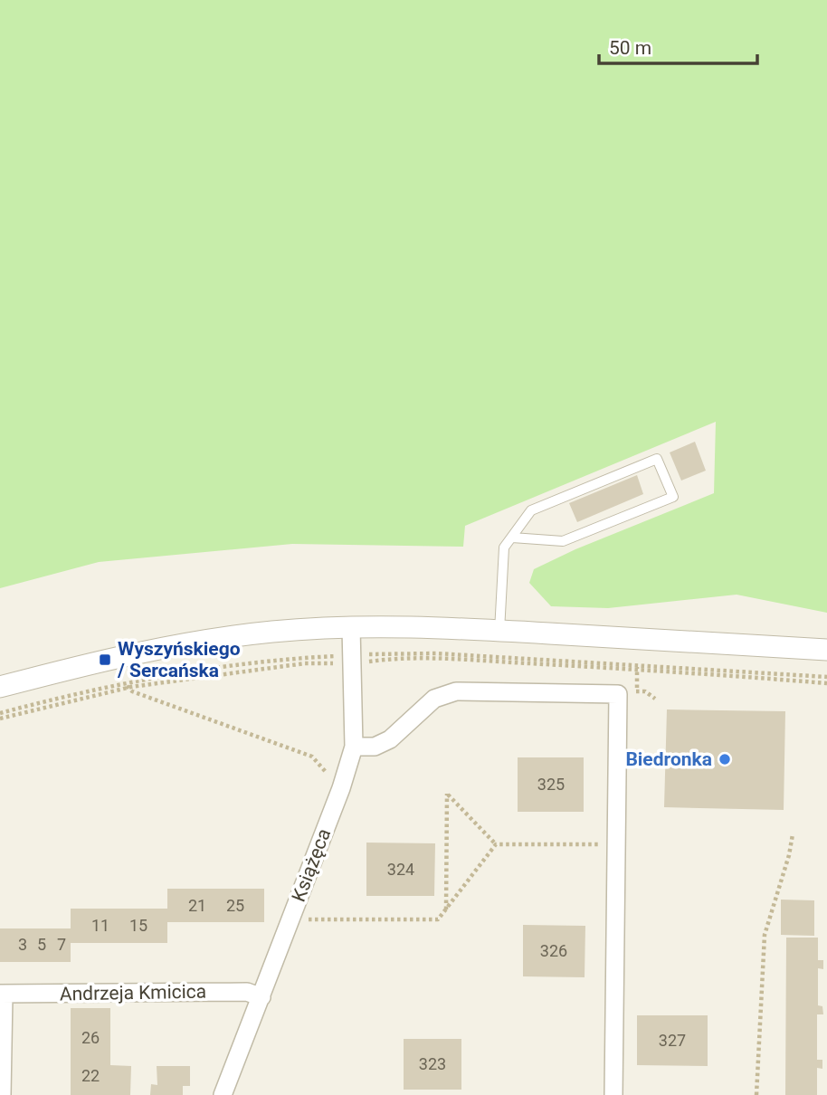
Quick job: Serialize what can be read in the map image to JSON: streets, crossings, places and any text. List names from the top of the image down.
{
  "streets": {
    "street": ["Książęca", "Andrzeja Kmicica"]
  },
  "crossings": [
    ["Książęca", "Andrzeja Kmicica"]
  ],
  "places": {
    "transit": ["Wyszyńskiego / Sercańska"],
    "other": ["Biedronka"]
  },
  "house_numbers": [
    "325",
    "324",
    "21",
    "25",
    "11",
    "15",
    "3",
    "5",
    "7",
    "326",
    "26",
    "327",
    "323",
    "22"
  ],
  "scale_bar": "50 m"
}
